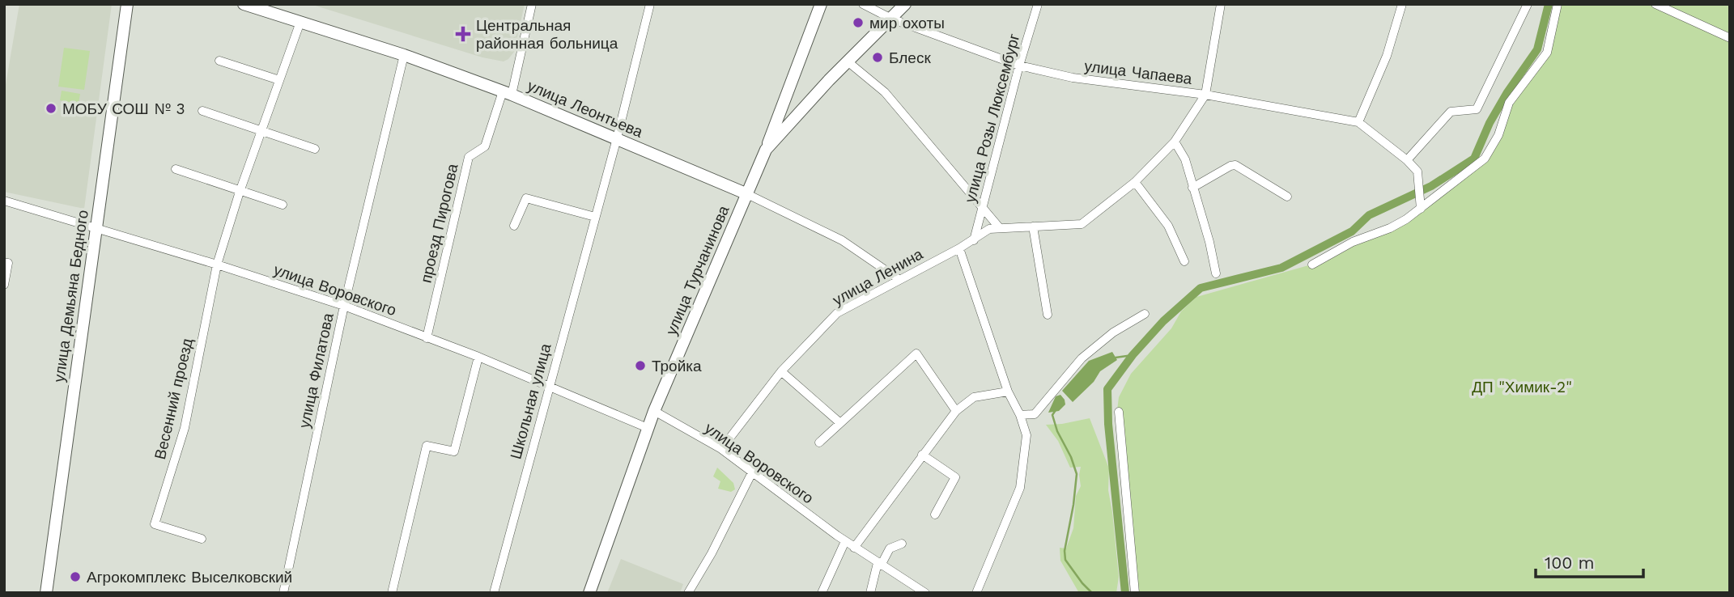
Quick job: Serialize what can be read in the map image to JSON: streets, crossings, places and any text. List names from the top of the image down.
{
  "streets": {
    "street": [
      "улица Чапаева",
      "улица Леонтьева",
      "улица Розы Люксембург",
      "проезд Пирогова",
      "улица Турчанинова",
      "улица Ленина",
      "улица Воровского",
      "улица Демьяна Бедного",
      "улица Филатова",
      "Весенний проезд",
      "Школьная улица"
    ]
  },
  "crossings": [
    ["улица Чапаева", "улица Розы Люксембург"],
    ["улица Чапаева", "улица Турчанинова"],
    ["улица Чапаева", "улица Ленина"],
    ["улица Леонтьева", "проезд Пирогова"],
    ["улица Леонтьева", "улица Турчанинова"],
    ["улица Леонтьева", "улица Ленина"],
    ["улица Леонтьева", "улица Филатова"],
    ["улица Леонтьева", "Школьная улица"],
    ["улица Розы Люксембург", "улица Ленина"],
    ["проезд Пирогова", "улица Воровского"],
    ["улица Турчанинова", "улица Воровского"],
    ["улица Ленина", "улица Воровского"],
    ["улица Воровского", "улица Демьяна Бедного"],
    ["улица Воровского", "улица Филатова"],
    ["улица Воровского", "Весенний проезд"],
    ["улица Воровского", "Школьная улица"]
  ],
  "parks": ["ДП \"Химик-2\""],
  "places": {
    "other": [
      "мир охоты",
      "Блеск",
      "МОБУ СОШ № 3",
      "Тройка",
      "Агрокомплекс Выселковский"
    ],
    "health": ["Центральная районная больница"]
  },
  "scale_bar": "100 m"
}
